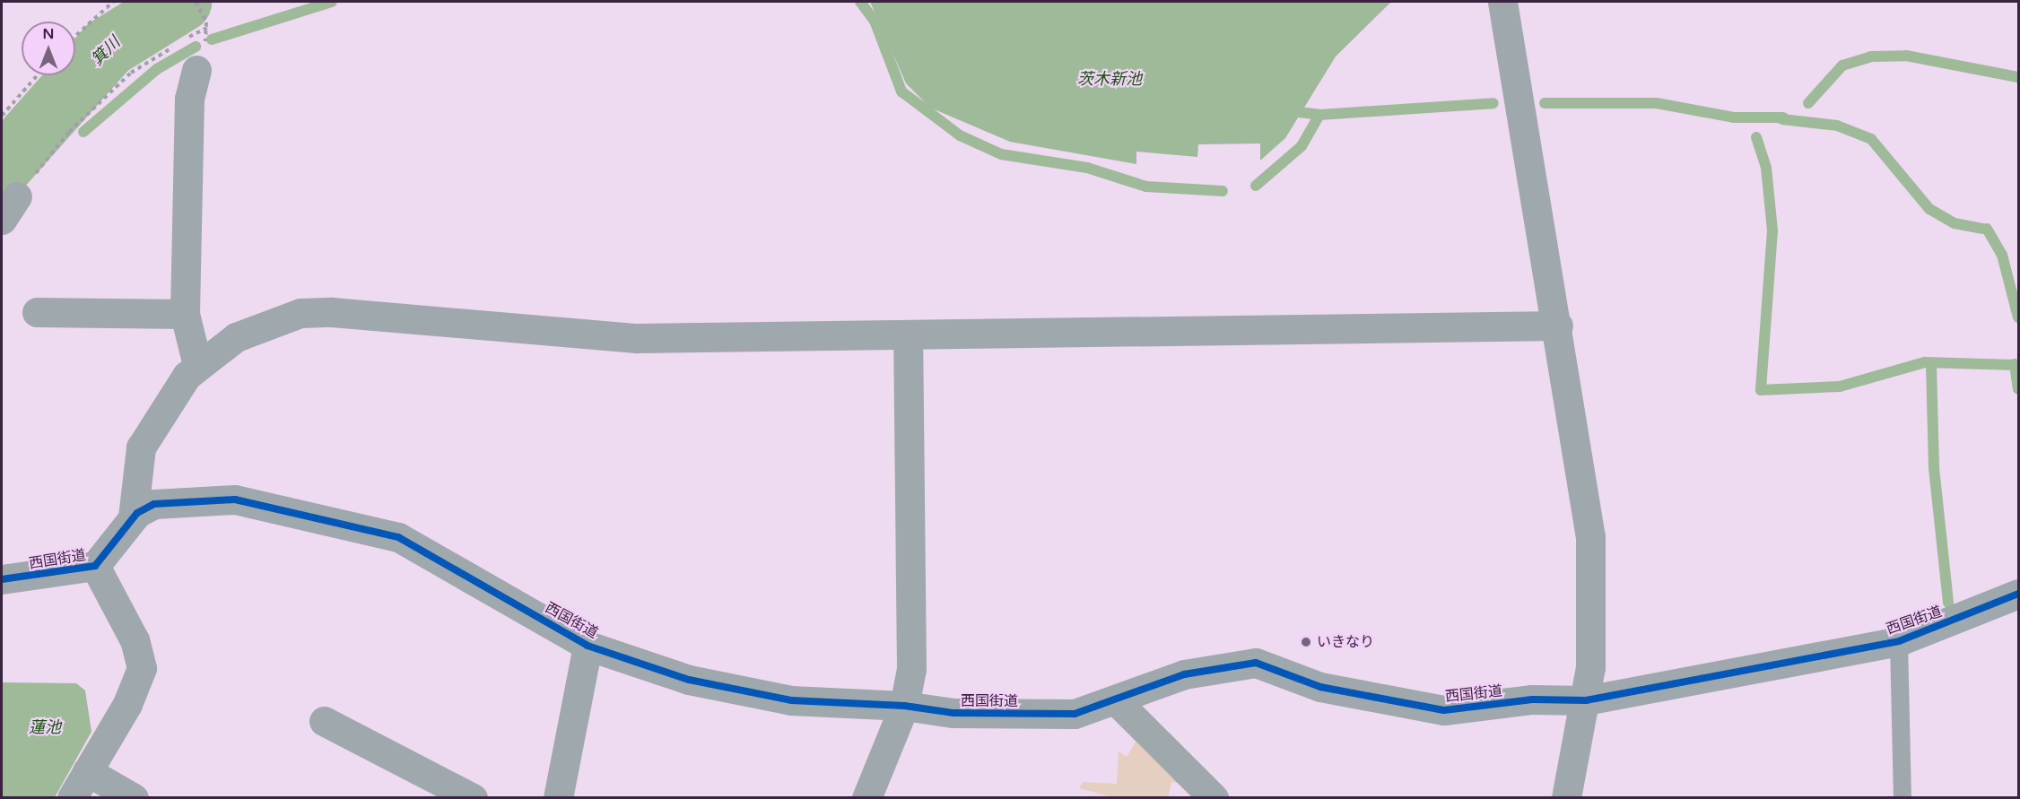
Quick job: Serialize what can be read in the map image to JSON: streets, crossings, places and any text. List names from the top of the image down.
{
  "streets": {
    "street": ["西国街道"]
  },
  "water": ["箕川", "茨木新池", "蓮池"],
  "places": ["いきなり"],
  "north": "top"
}
